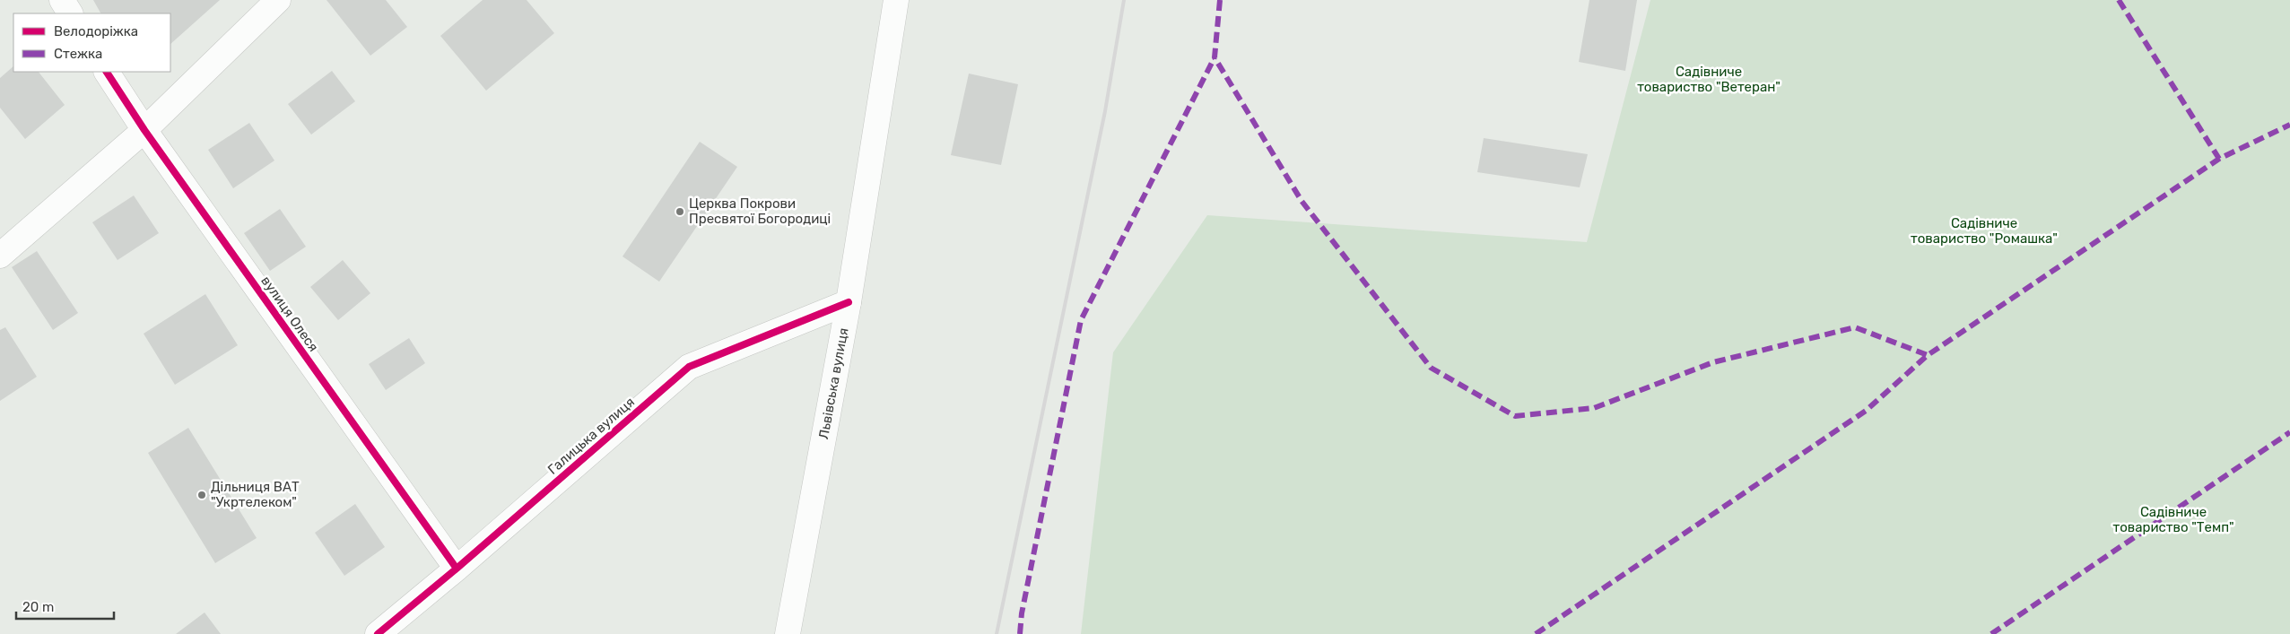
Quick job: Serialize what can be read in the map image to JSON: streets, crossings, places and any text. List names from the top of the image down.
{
  "streets": {
    "street": ["вулиця Олеся", "Львівська вулиця", "Галицька вулиця"]
  },
  "crossings": [
    ["вулиця Олеся", "Галицька вулиця"],
    ["Львівська вулиця", "Галицька вулиця"]
  ],
  "parks": ["Садівниче товариство \"Ветеран\"", "Садівниче товариство \"Ромашка\"", "Садівниче товариство \"Темп\""],
  "places": ["Церква Покрови Пресвятої Богородиці", "Дільниця ВАТ \"Укртелеком\""],
  "legend": ["Велодоріжка", "Стежка"],
  "scale_bar": "20 m"
}
